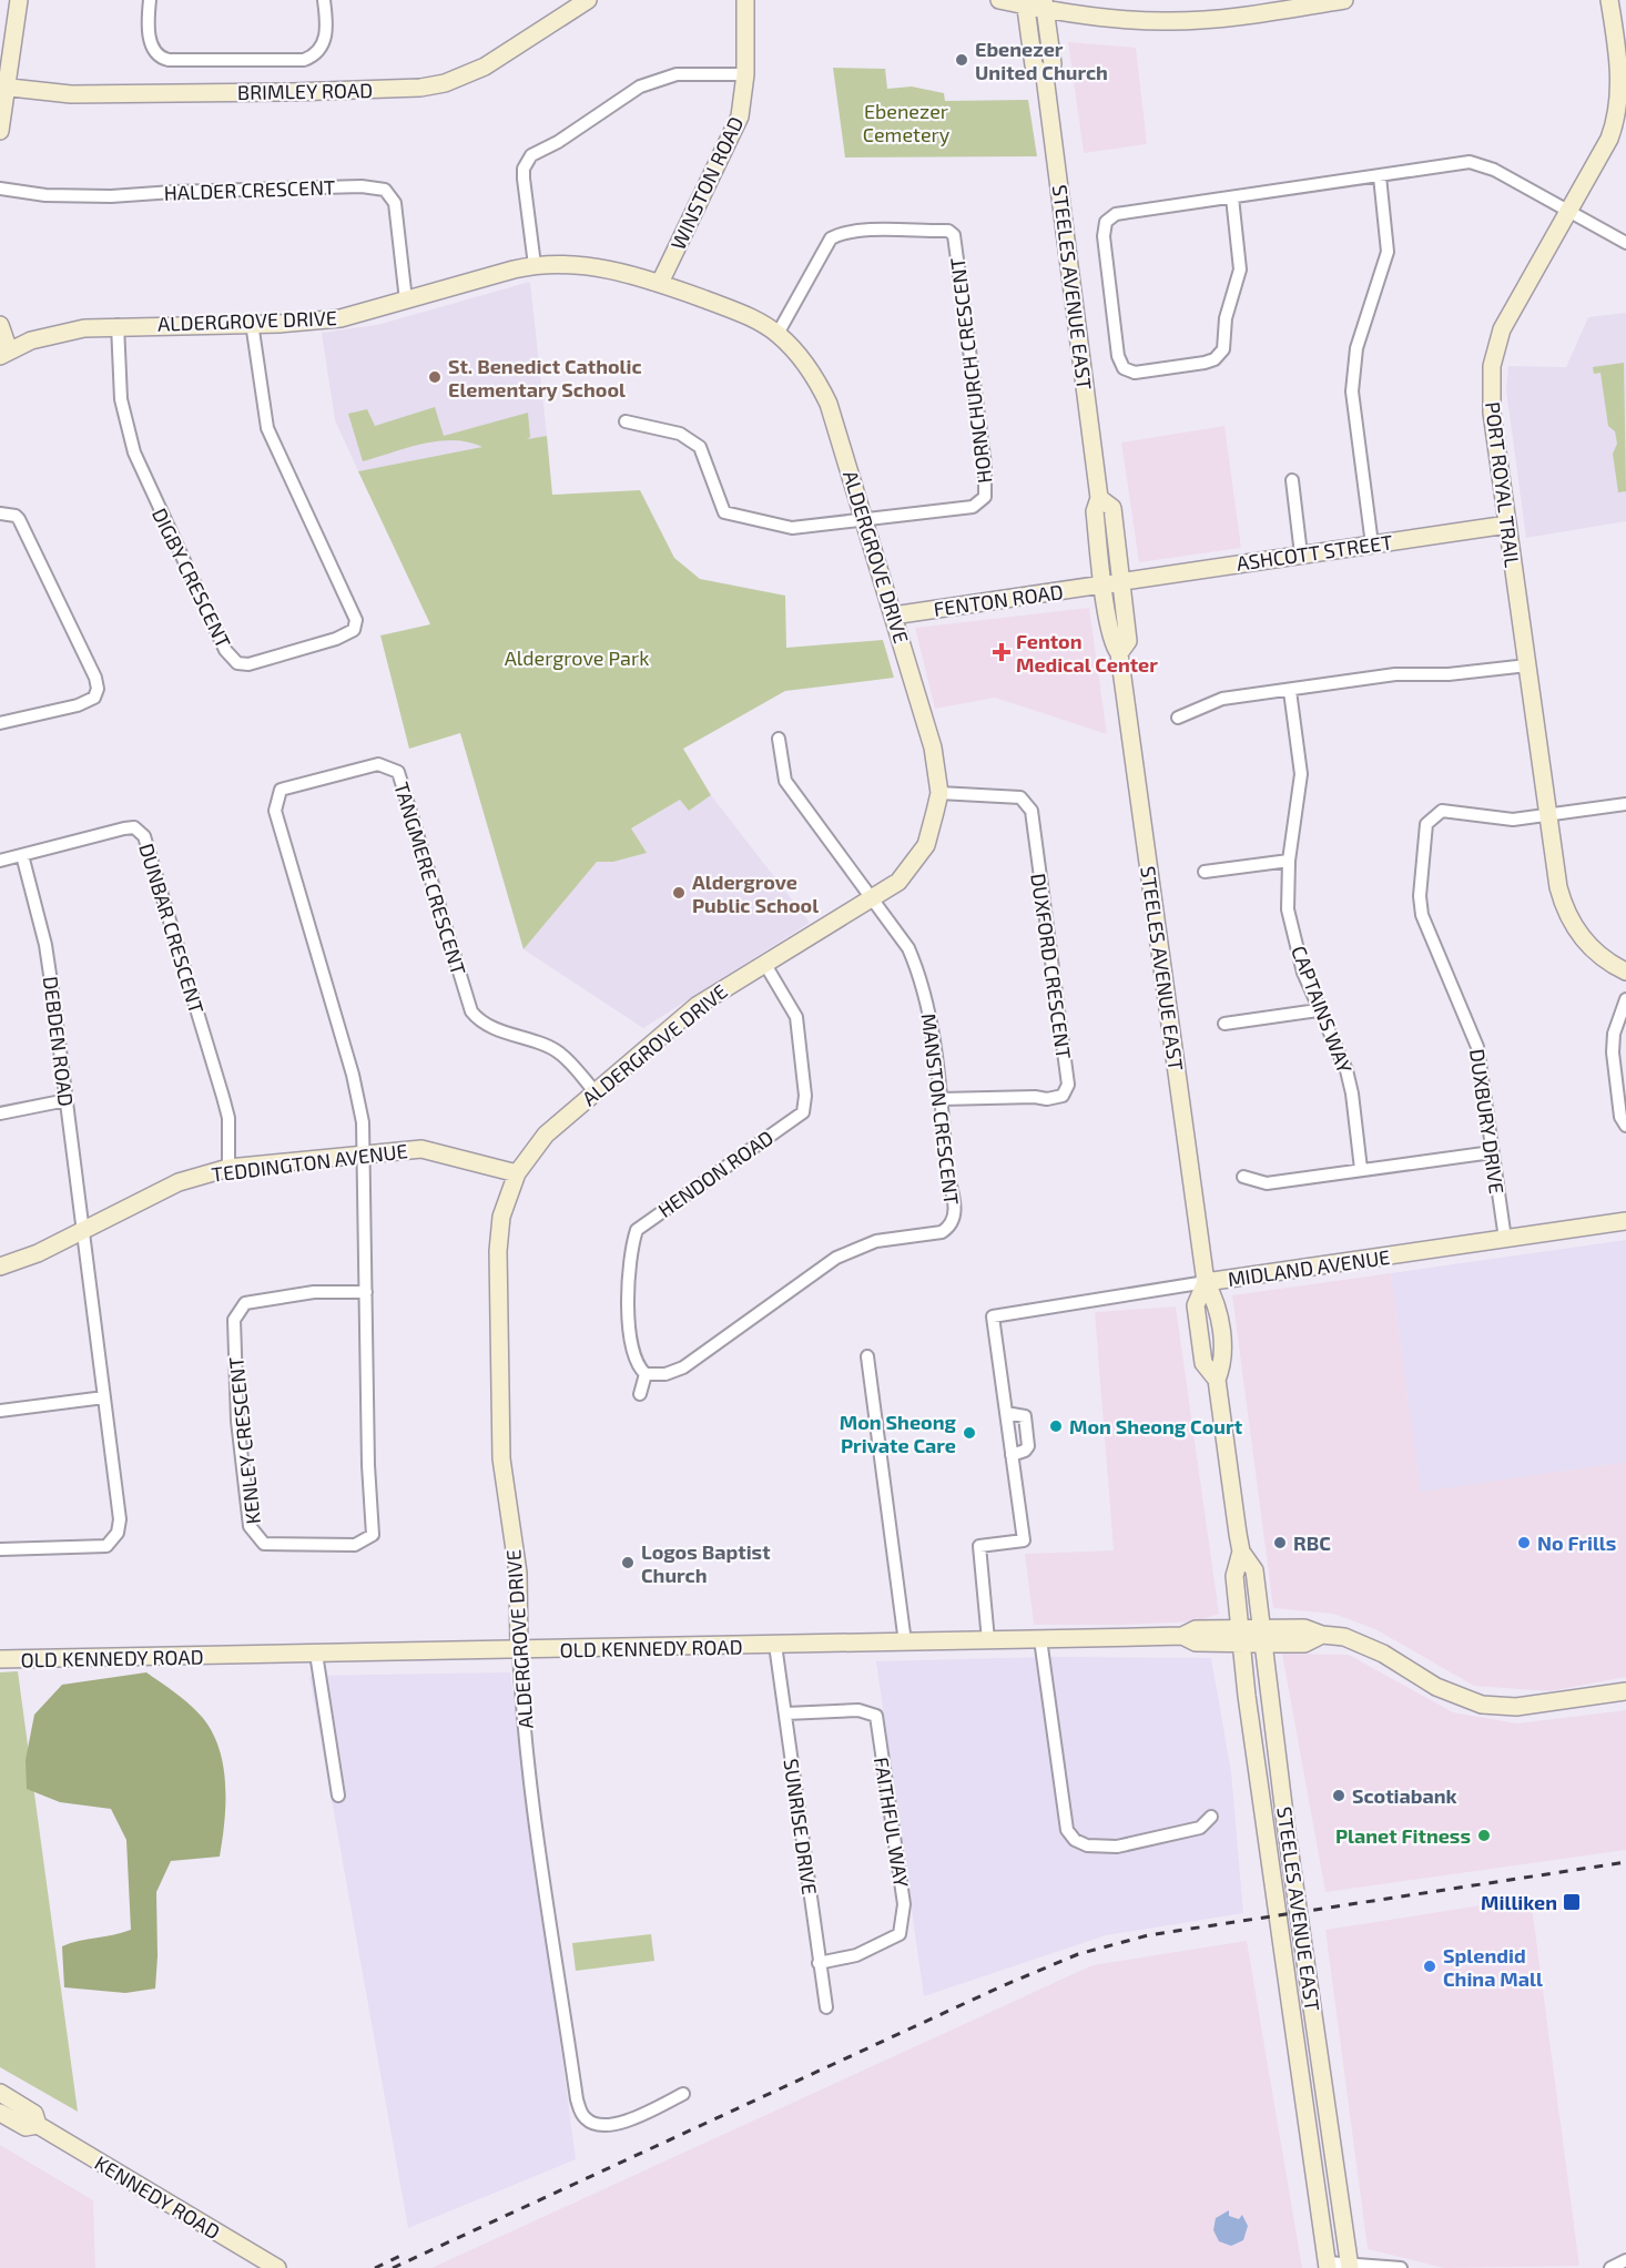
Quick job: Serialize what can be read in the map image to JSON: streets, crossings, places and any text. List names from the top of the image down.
{
  "streets": {
    "street": [
      "BRIMLEY ROAD",
      "WINSTON ROAD",
      "HALDER CRESCENT",
      "STEELES AVENUE EAST",
      "ALDERGROVE DRIVE",
      "HORNCHURCH CRESCENT",
      "PORT ROYAL TRAIL",
      "ASHCOTT STREET",
      "DIGBY CRESCENT",
      "FENTON ROAD",
      "TANGMERE CRESCENT",
      "DUNBAR CRESCENT",
      "DUXFORD CRESCENT",
      "CAPTAINS WAY",
      "DEBDEN ROAD",
      "MANSTON CRESCENT",
      "DUXBURY DRIVE",
      "TEDDINGTON AVENUE",
      "HENDON ROAD",
      "MIDLAND AVENUE",
      "KENLEY CRESCENT",
      "OLD KENNEDY ROAD",
      "FAITHFUL WAY",
      "SUNRISE DRIVE",
      "KENNEDY ROAD"
    ]
  },
  "crossings": [
    ["WINSTON ROAD", "ALDERGROVE DRIVE"],
    ["HALDER CRESCENT", "ALDERGROVE DRIVE"],
    ["STEELES AVENUE EAST", "ASHCOTT STREET"],
    ["STEELES AVENUE EAST", "FENTON ROAD"],
    ["STEELES AVENUE EAST", "MIDLAND AVENUE"],
    ["STEELES AVENUE EAST", "OLD KENNEDY ROAD"],
    ["ALDERGROVE DRIVE", "HORNCHURCH CRESCENT"],
    ["ALDERGROVE DRIVE", "DIGBY CRESCENT"],
    ["ALDERGROVE DRIVE", "FENTON ROAD"],
    ["ALDERGROVE DRIVE", "TANGMERE CRESCENT"],
    ["ALDERGROVE DRIVE", "DUXFORD CRESCENT"],
    ["ALDERGROVE DRIVE", "MANSTON CRESCENT"],
    ["ALDERGROVE DRIVE", "TEDDINGTON AVENUE"],
    ["ALDERGROVE DRIVE", "HENDON ROAD"],
    ["ALDERGROVE DRIVE", "OLD KENNEDY ROAD"],
    ["PORT ROYAL TRAIL", "ASHCOTT STREET"],
    ["PORT ROYAL TRAIL", "DUXBURY DRIVE"],
    ["ASHCOTT STREET", "FENTON ROAD"],
    ["TANGMERE CRESCENT", "TEDDINGTON AVENUE"],
    ["TANGMERE CRESCENT", "KENLEY CRESCENT"],
    ["DUNBAR CRESCENT", "DEBDEN ROAD"],
    ["DUNBAR CRESCENT", "TEDDINGTON AVENUE"],
    ["DUXFORD CRESCENT", "MANSTON CRESCENT"],
    ["DEBDEN ROAD", "TEDDINGTON AVENUE"],
    ["MANSTON CRESCENT", "HENDON ROAD"],
    ["DUXBURY DRIVE", "MIDLAND AVENUE"],
    ["TEDDINGTON AVENUE", "KENLEY CRESCENT"],
    ["OLD KENNEDY ROAD", "SUNRISE DRIVE"],
    ["FAITHFUL WAY", "SUNRISE DRIVE"]
  ],
  "parks": ["Ebenezer Cemetery", "Aldergrove Park"],
  "places": {
    "other": [
      "Ebenezer United Church",
      "St. Benedict Catholic Elementary School",
      "Aldergrove Public School",
      "Mon Sheong Court",
      "Mon Sheong Private Care",
      "RBC",
      "No Frills",
      "Logos Baptist Church",
      "Scotiabank",
      "Planet Fitness",
      "Splendid China Mall"
    ],
    "health": ["Fenton Medical Center"],
    "transit": ["Milliken"]
  }
}
